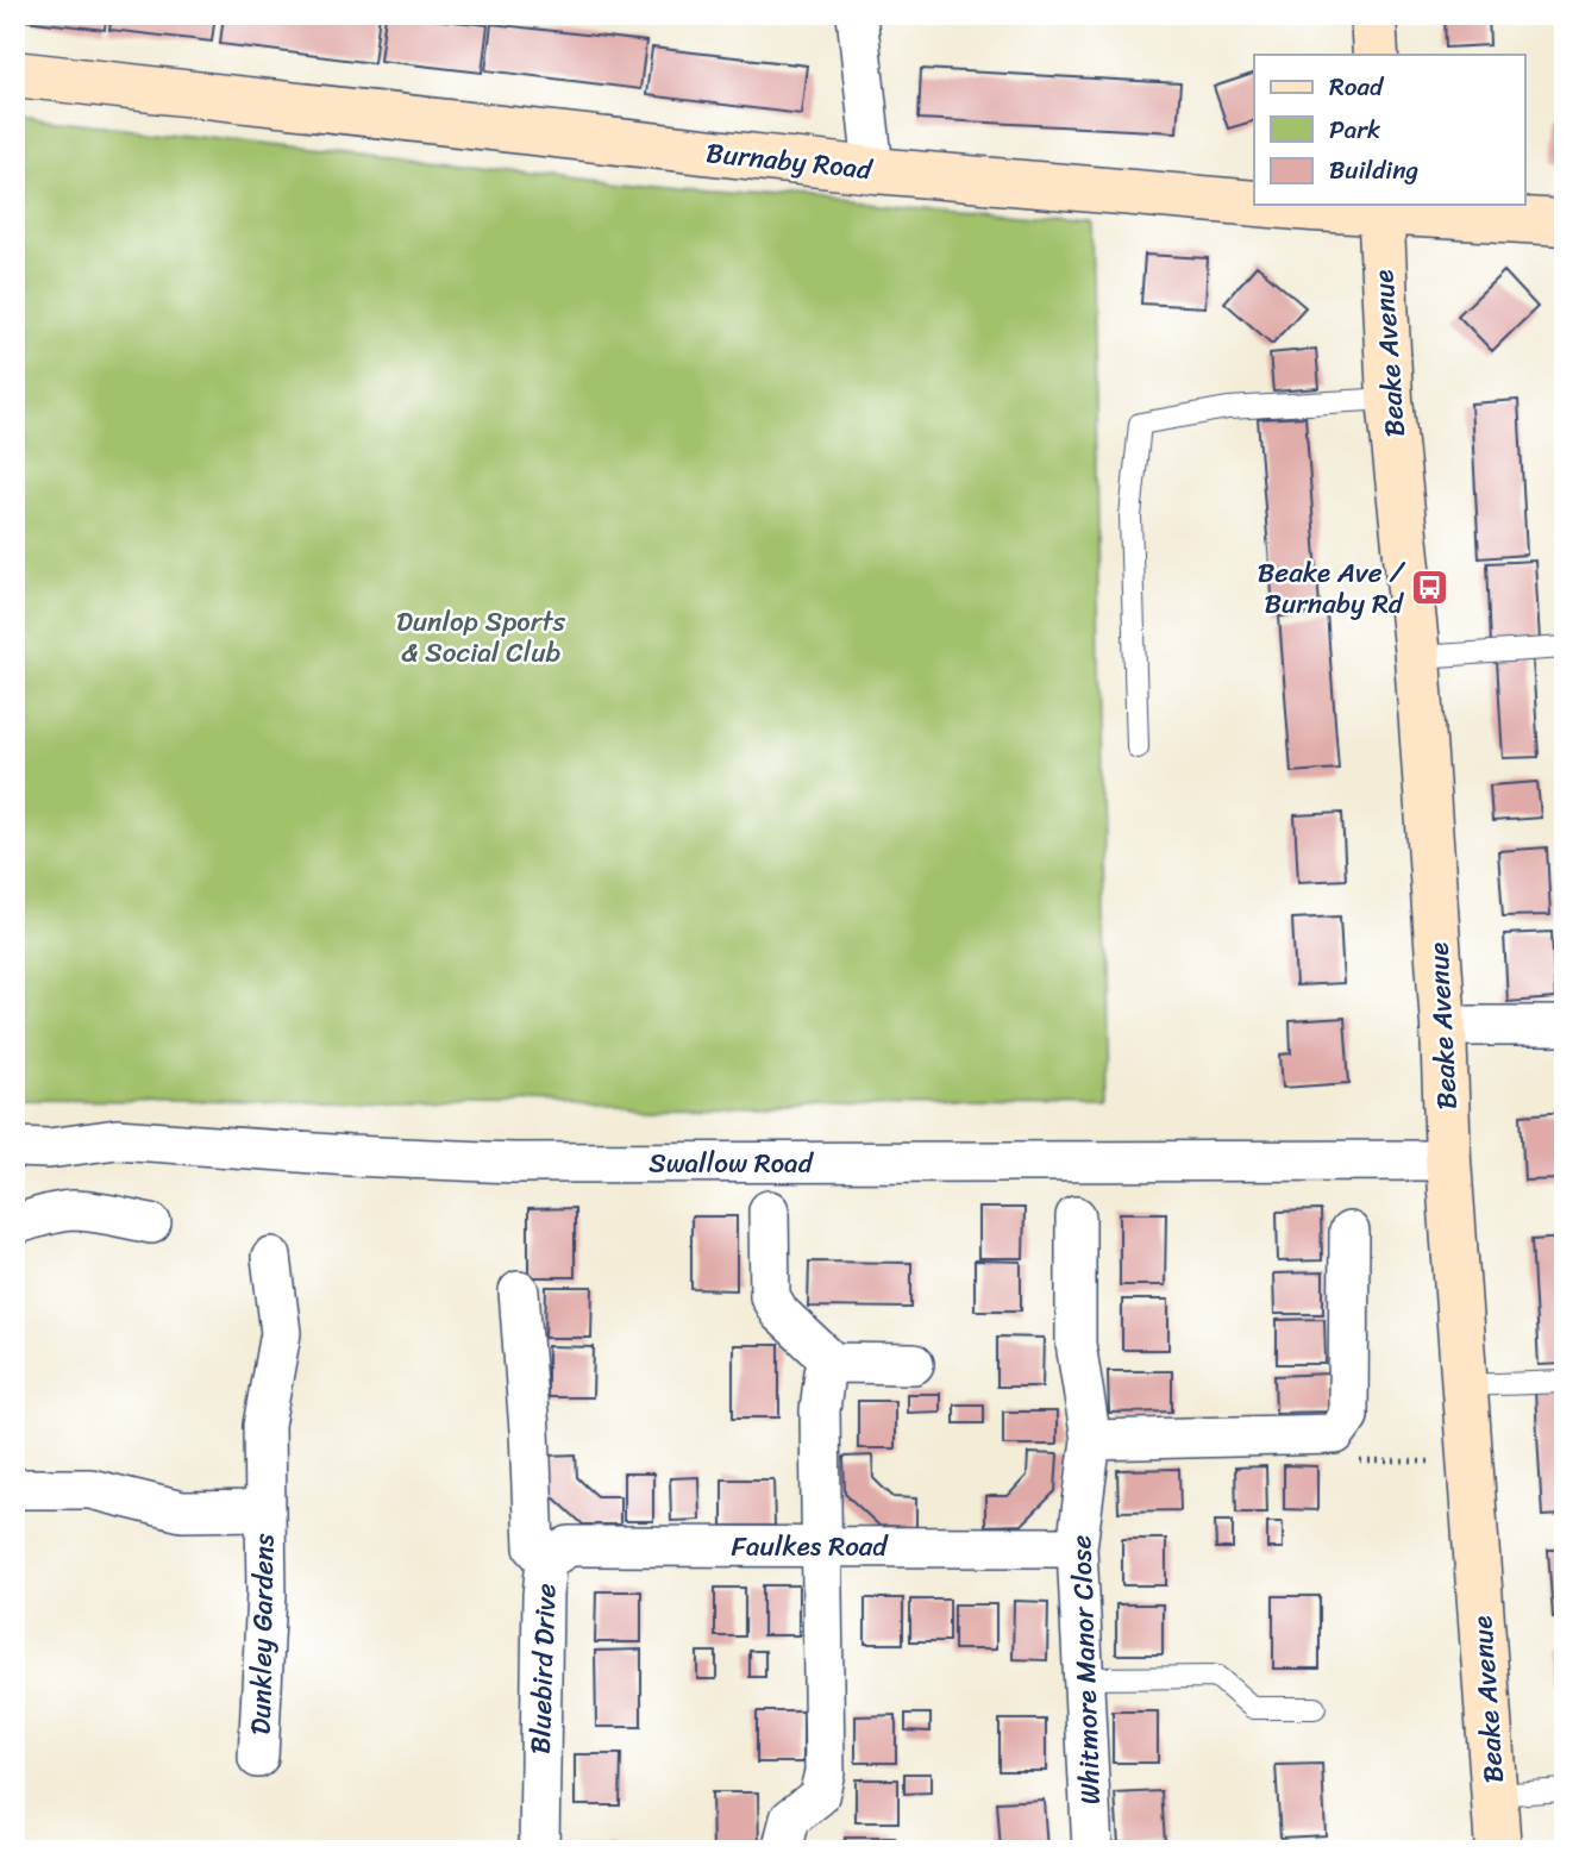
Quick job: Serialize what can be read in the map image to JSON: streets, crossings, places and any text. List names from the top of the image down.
{
  "streets": {
    "street": [
      "Burnaby Road",
      "Beake Avenue",
      "Swallow Road",
      "Faulkes Road",
      "Dunkley Gardens",
      "Bluebird Drive",
      "Whitmore Manor Close"
    ]
  },
  "crossings": [
    ["Burnaby Road", "Beake Avenue"],
    ["Beake Avenue", "Swallow Road"],
    ["Faulkes Road", "Bluebird Drive"],
    ["Faulkes Road", "Whitmore Manor Close"]
  ],
  "parks": ["Dunlop Sports & Social Club"],
  "places": {
    "bus stop": ["Beake Ave / Burnaby Rd"]
  },
  "legend": ["Road", "Park", "Building"]
}
